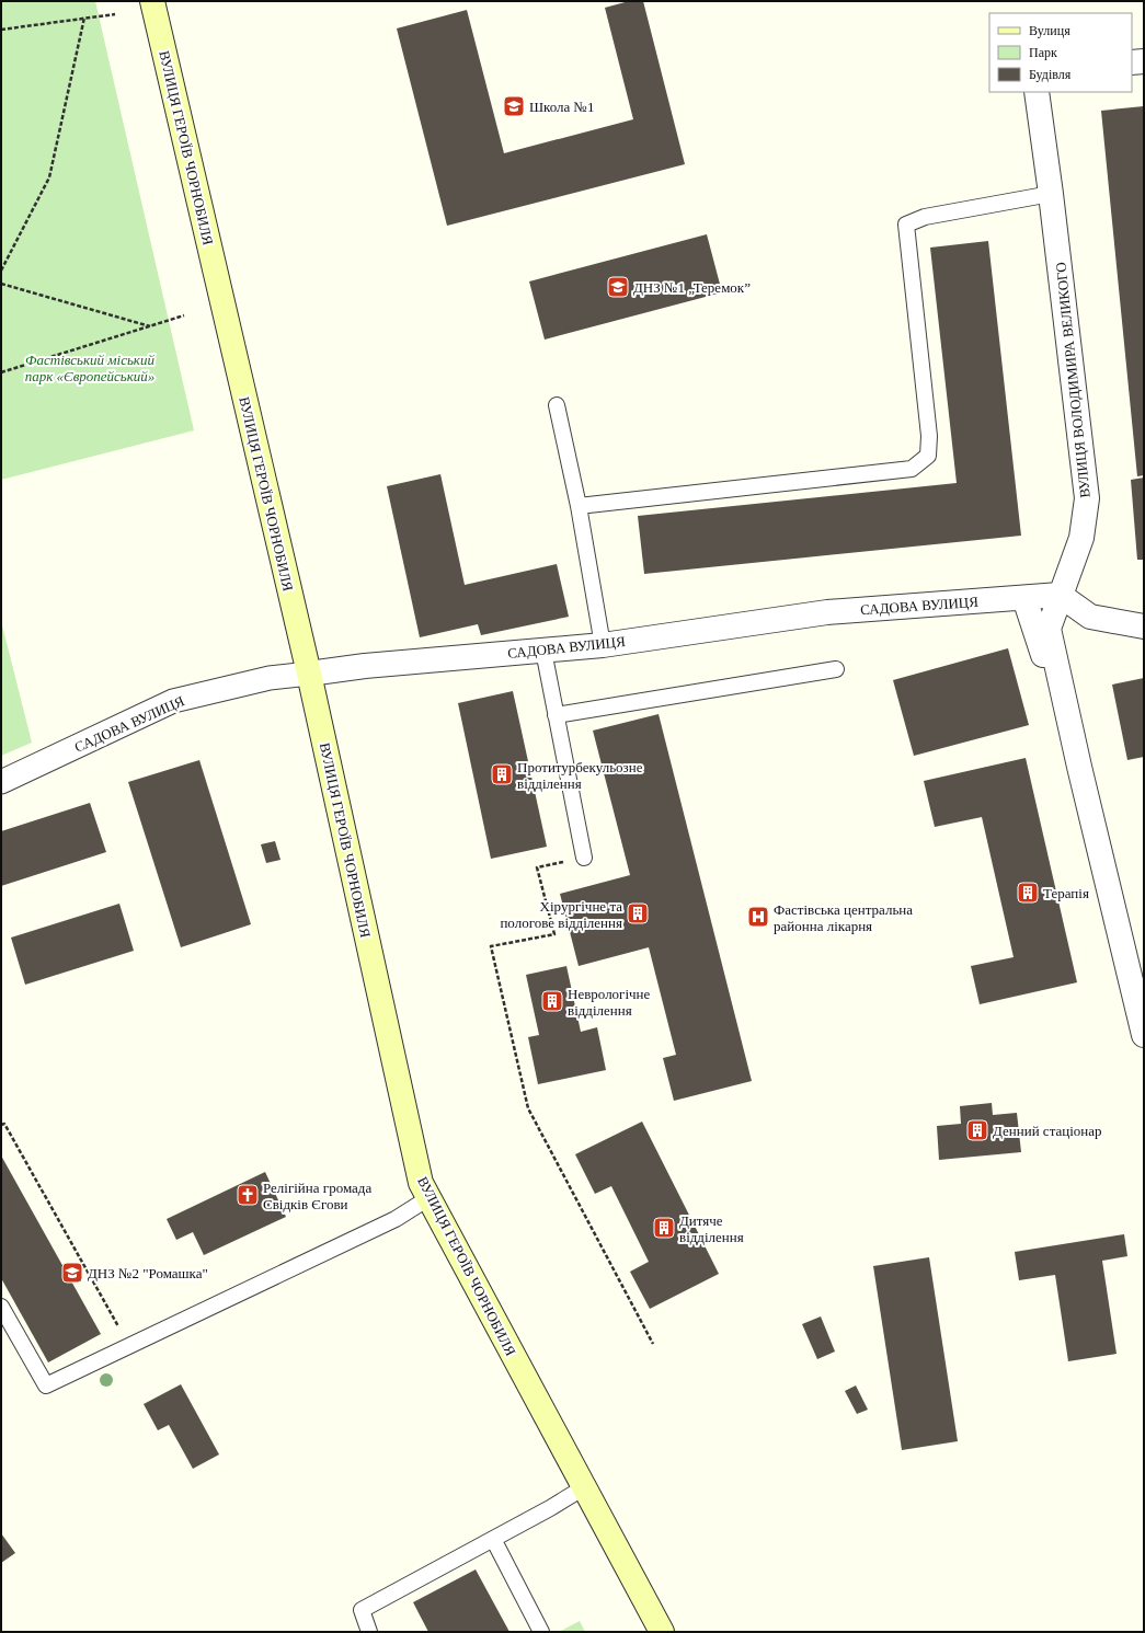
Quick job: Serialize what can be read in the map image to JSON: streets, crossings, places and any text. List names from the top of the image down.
{
  "streets": {
    "main road": ["ВУЛИЦЯ ГЕРОЇВ ЧОРНОБИЛЯ"],
    "street": ["ВУЛИЦЯ ВОЛОДИМИРА ВЕЛИКОГО", "САДОВА ВУЛИЦЯ"]
  },
  "crossings": [
    ["ВУЛИЦЯ ГЕРОЇВ ЧОРНОБИЛЯ", "САДОВА ВУЛИЦЯ"],
    ["ВУЛИЦЯ ВОЛОДИМИРА ВЕЛИКОГО", "САДОВА ВУЛИЦЯ"]
  ],
  "parks": ["Фастівський міський парк «Європейський»"],
  "places": {
    "school or university": ["Школа №1", "ДНЗ №1 „Теремок”", "ДНЗ №2 \"Ромашка\""],
    "building": [
      "Протитурбекульозне відділення",
      "Терапія",
      "Хірургічне та пологове відділення",
      "Неврологічне відділення",
      "Денний стаціонар",
      "Дитяче відділення"
    ],
    "hospital": ["Фастівська центральна районна лікарня"],
    "church": ["Релігійна громада Свідків Єгови"]
  },
  "legend": ["Вулиця", "Парк", "Будівля"]
}
